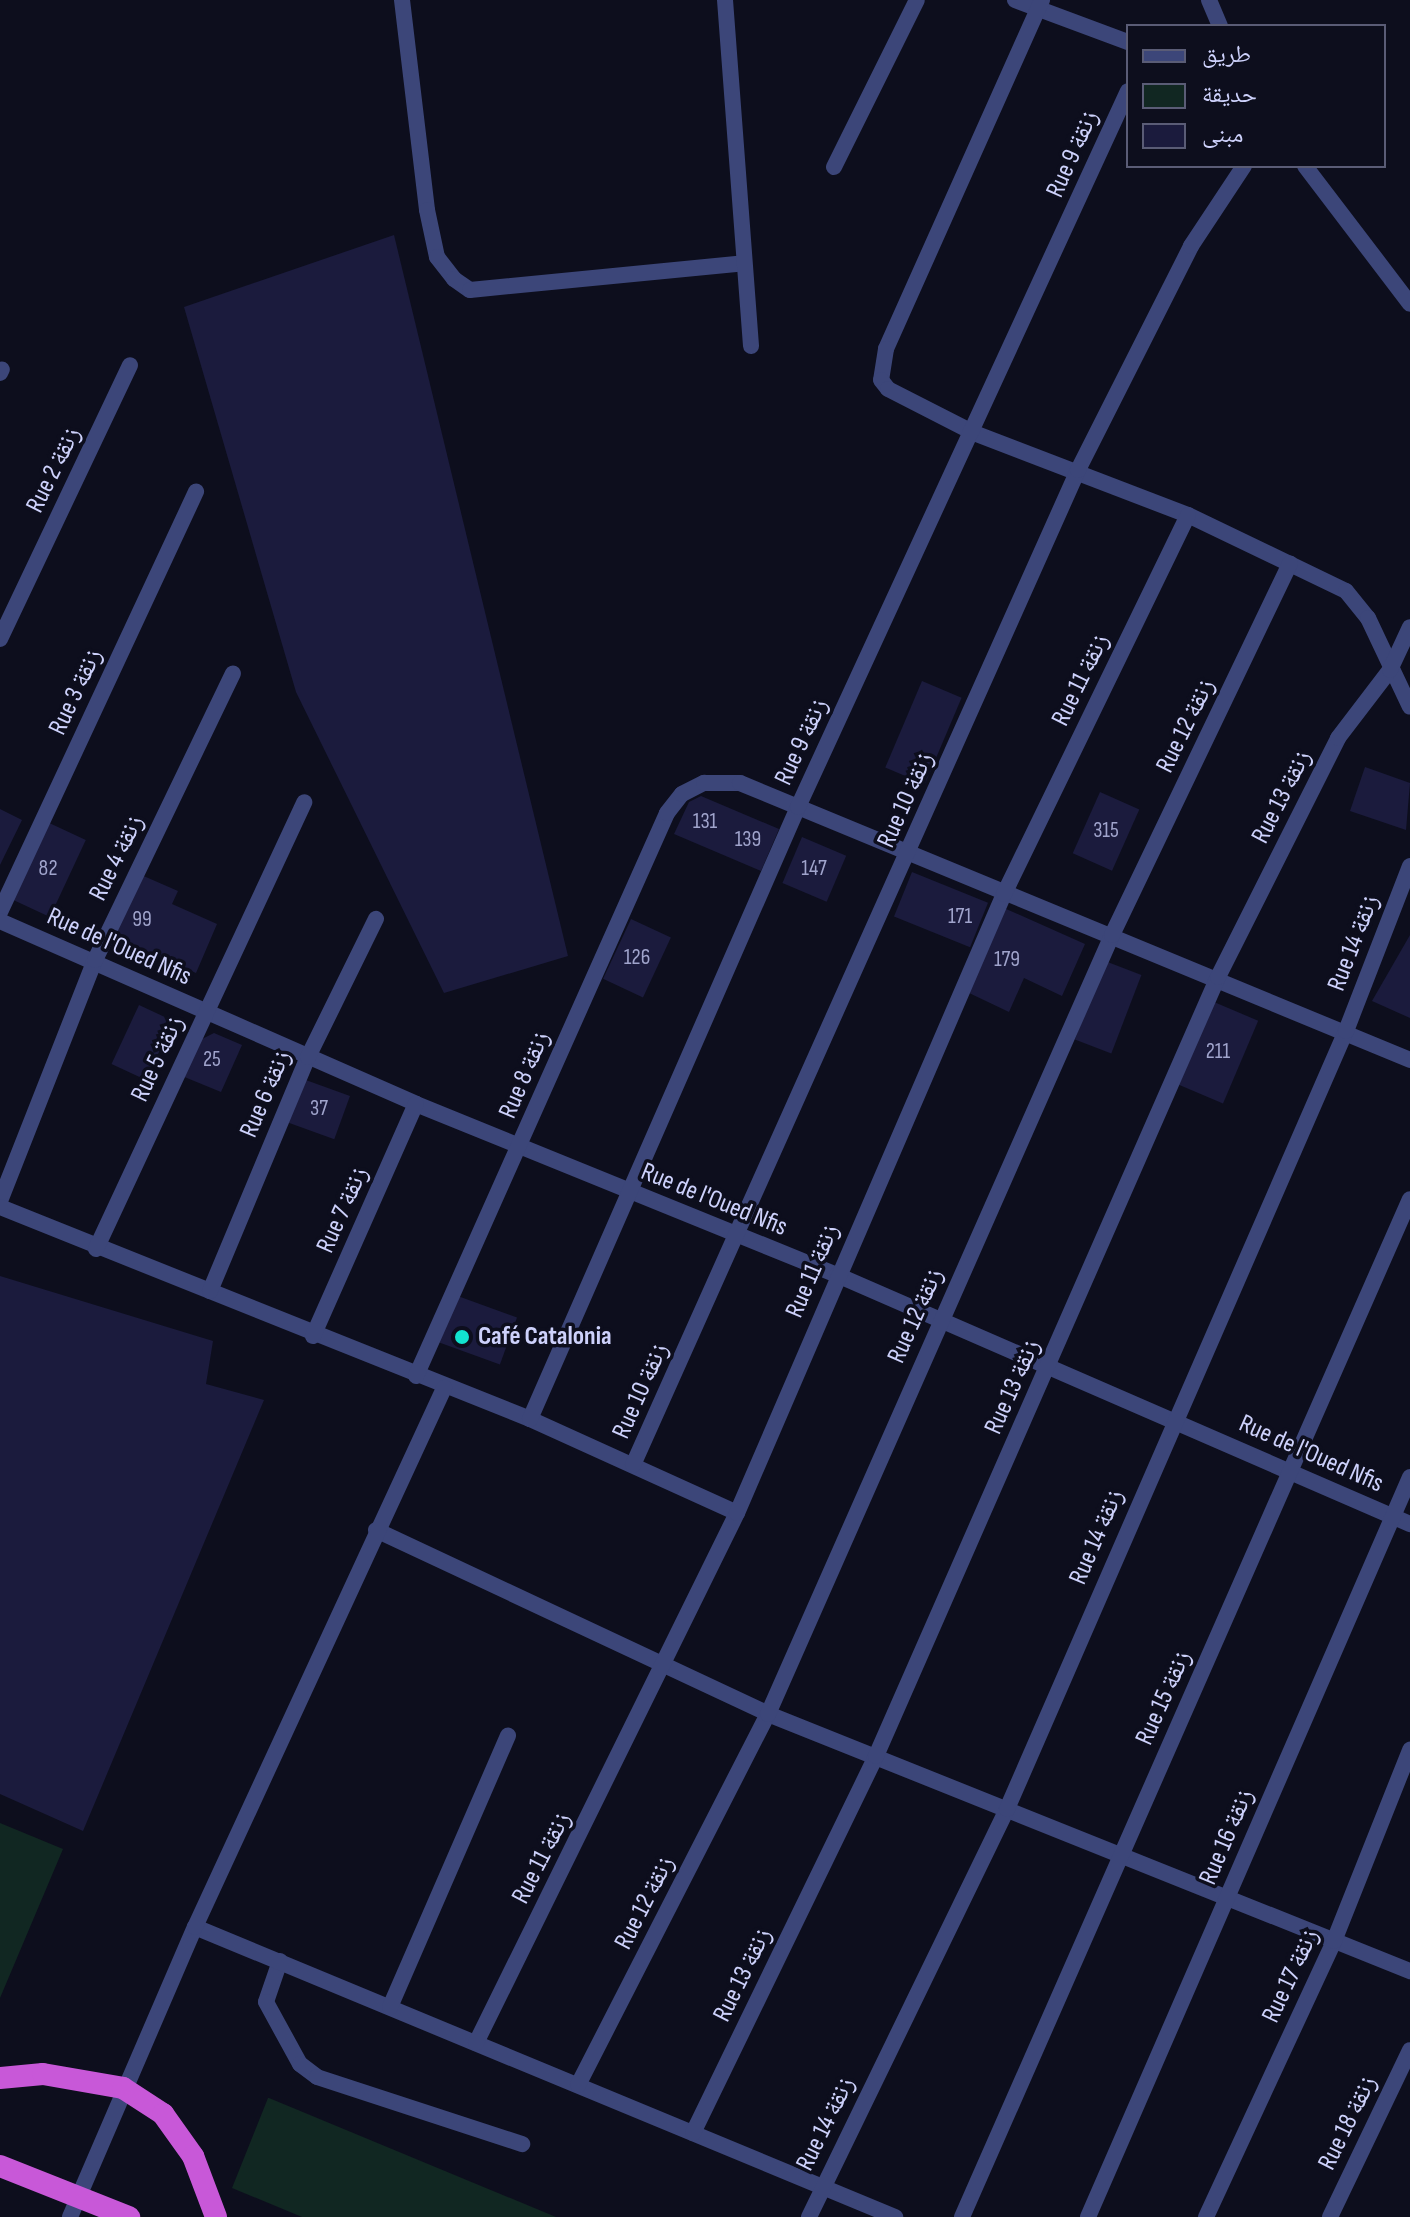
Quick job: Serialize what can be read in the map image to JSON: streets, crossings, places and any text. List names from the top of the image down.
{
  "streets": {
    "street": [
      "Rue 9 زنقة",
      "Rue 2 زنقة",
      "Rue 11 زنقة",
      "Rue 3 زنقة",
      "Rue 12 زنقة",
      "Rue 13 زنقة",
      "Rue 10 زنقة",
      "Rue 4 زنقة",
      "Rue 14 زنقة",
      "Rue de l'Oued Nfis",
      "Rue 5 زنقة",
      "Rue 8 زنقة",
      "Rue 6 زنقة",
      "Rue 7 زنقة",
      "Rue 15 زنقة",
      "Rue 16 زنقة",
      "Rue 17 زنقة",
      "Rue 18 زنقة"
    ]
  },
  "crossings": [
    ["Rue 9 زنقة", "Rue de l'Oued Nfis"],
    ["Rue 9 زنقة", "Rue 8 زنقة"],
    ["Rue 11 زنقة", "Rue de l'Oued Nfis"],
    ["Rue 12 زنقة", "Rue de l'Oued Nfis"],
    ["Rue 13 زنقة", "Rue de l'Oued Nfis"],
    ["Rue 10 زنقة", "Rue de l'Oued Nfis"],
    ["Rue 4 زنقة", "Rue de l'Oued Nfis"],
    ["Rue 14 زنقة", "Rue de l'Oued Nfis"],
    ["Rue de l'Oued Nfis", "Rue 5 زنقة"],
    ["Rue de l'Oued Nfis", "Rue 8 زنقة"],
    ["Rue de l'Oued Nfis", "Rue 6 زنقة"],
    ["Rue de l'Oued Nfis", "Rue 7 زنقة"],
    ["Rue de l'Oued Nfis", "Rue 15 زنقة"],
    ["Rue de l'Oued Nfis", "Rue 16 زنقة"]
  ],
  "places": ["Café Catalonia"],
  "house_numbers": [
    "131",
    "315",
    "139",
    "82",
    "147",
    "171",
    "99",
    "126",
    "179",
    "211",
    "25",
    "37"
  ],
  "legend": ["طريق", "حديقة", "مبنى"]
}
